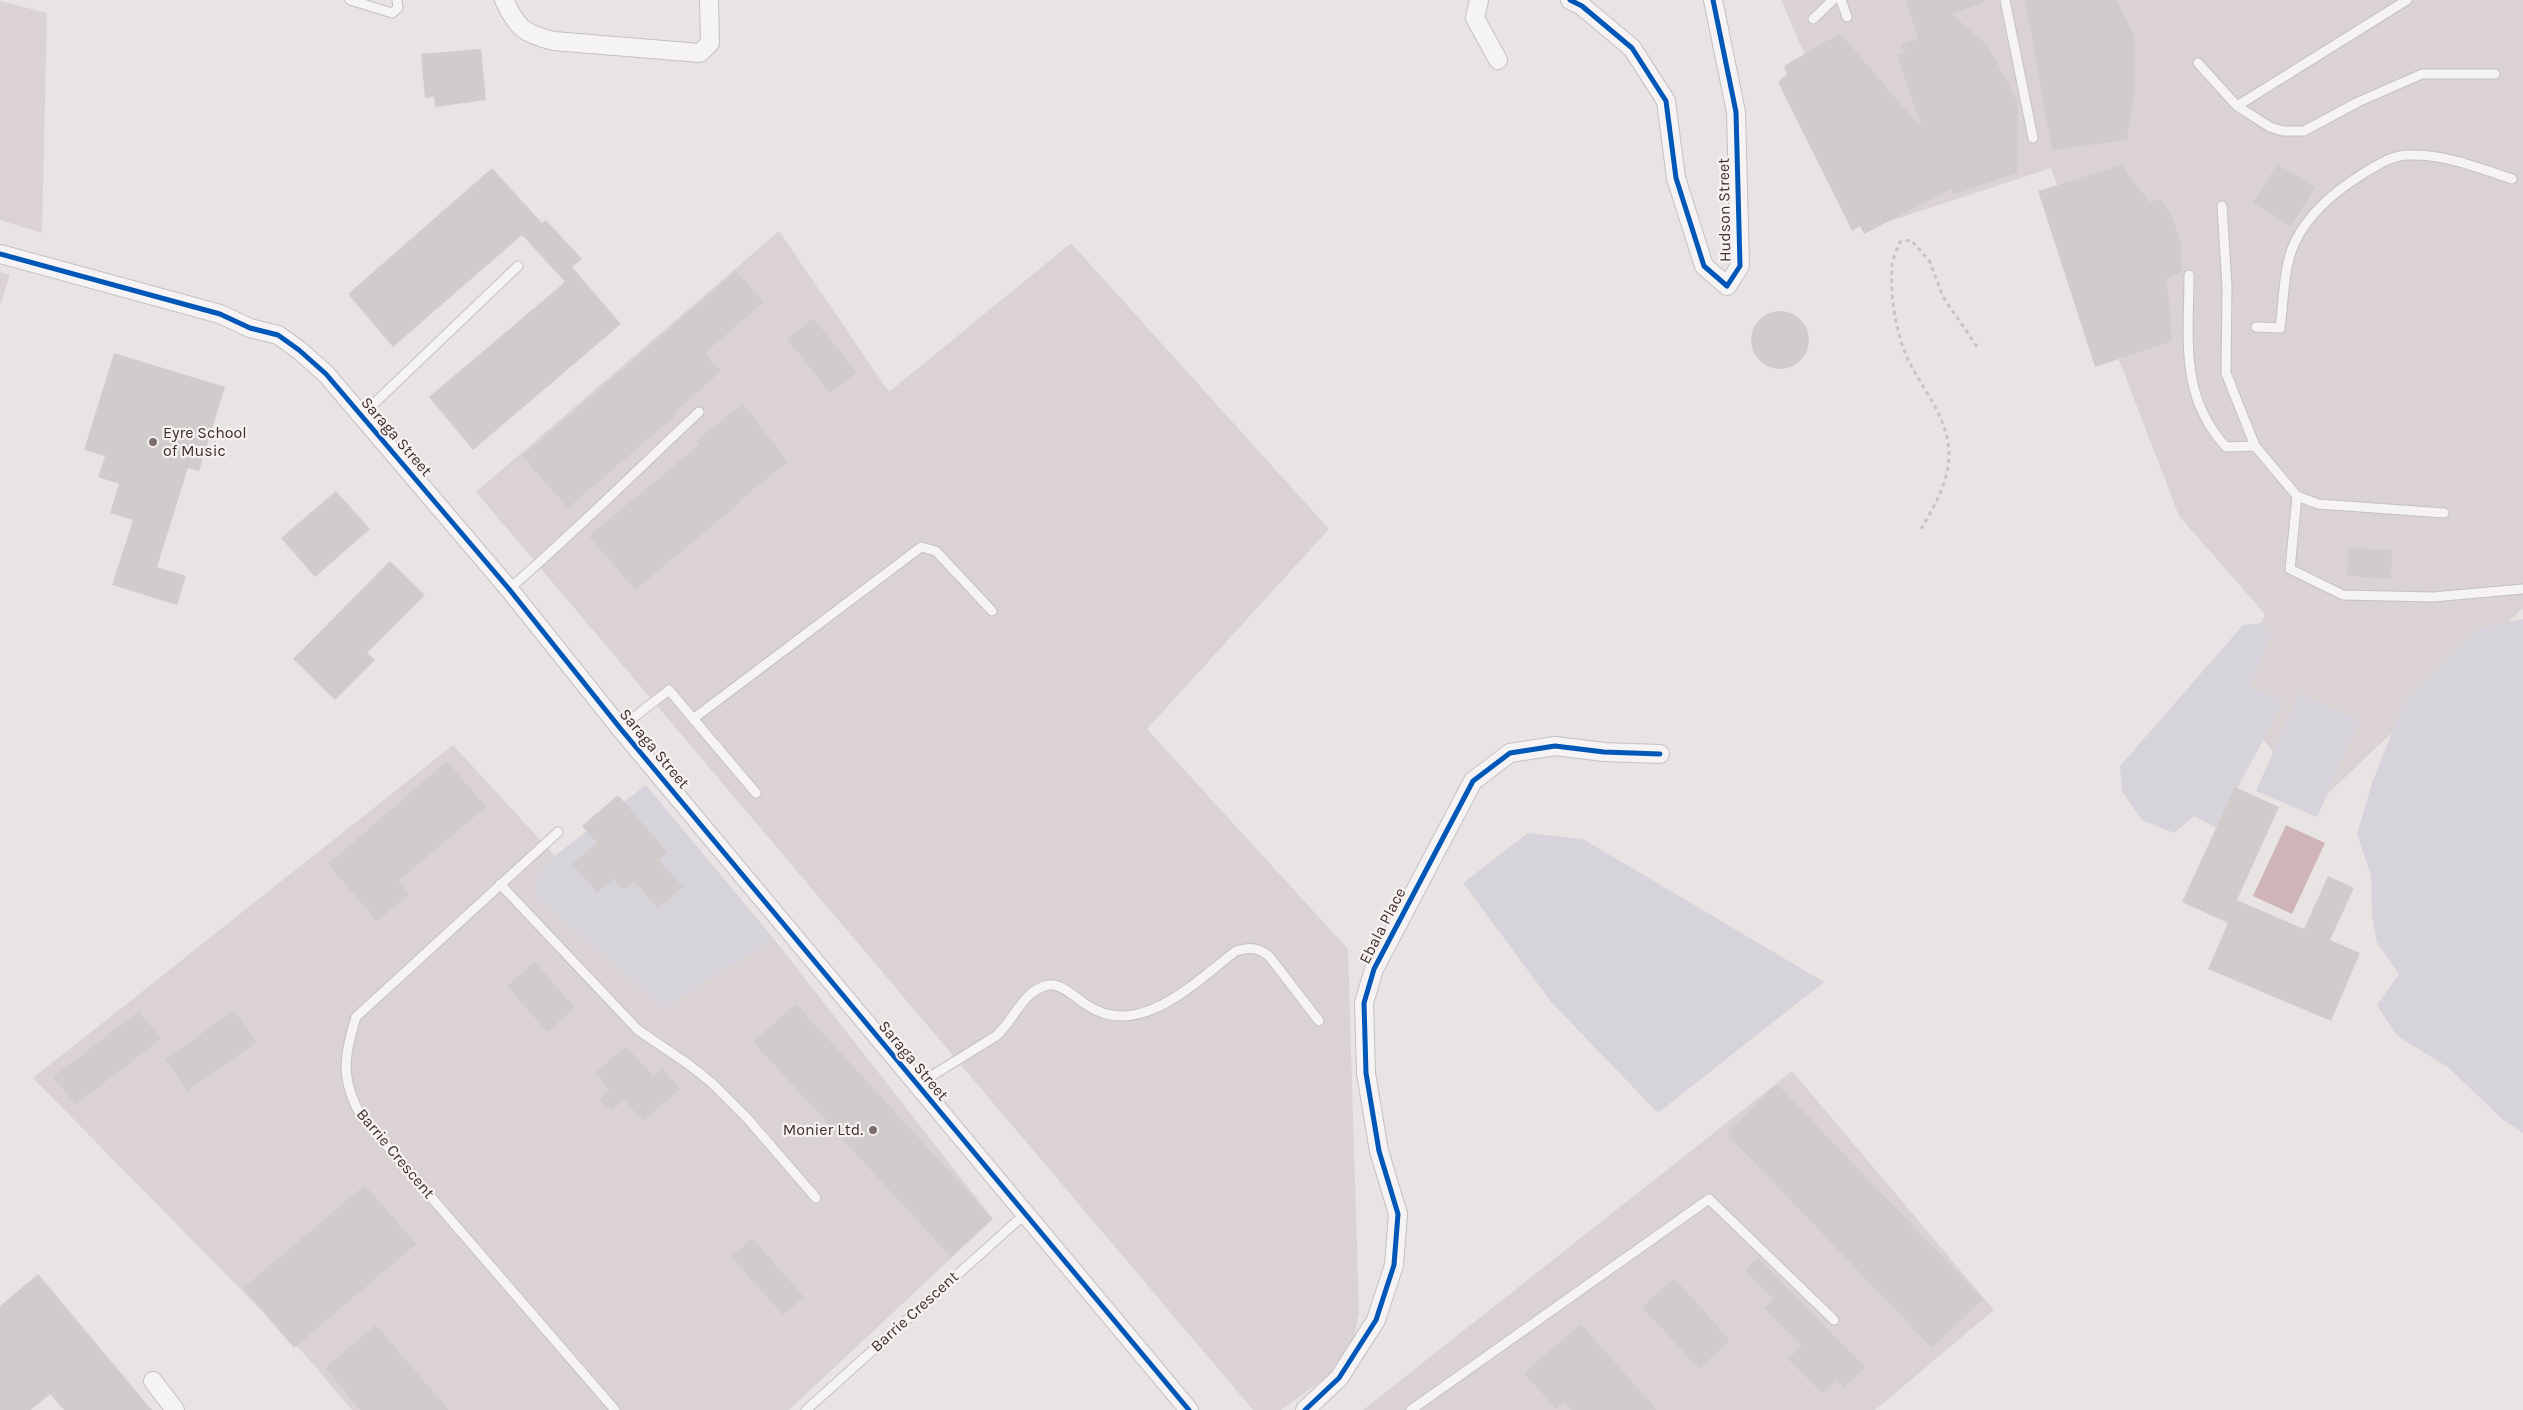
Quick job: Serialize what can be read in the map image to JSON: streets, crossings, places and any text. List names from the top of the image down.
{
  "streets": {
    "street": ["Hudson Street", "Saraga Street", "Ebala Place"],
    "lane": ["Barrie Crescent"]
  },
  "crossings": [
    ["Saraga Street", "Barrie Crescent"]
  ],
  "places": ["Eyre School of Music", "Monier Ltd."]
}
